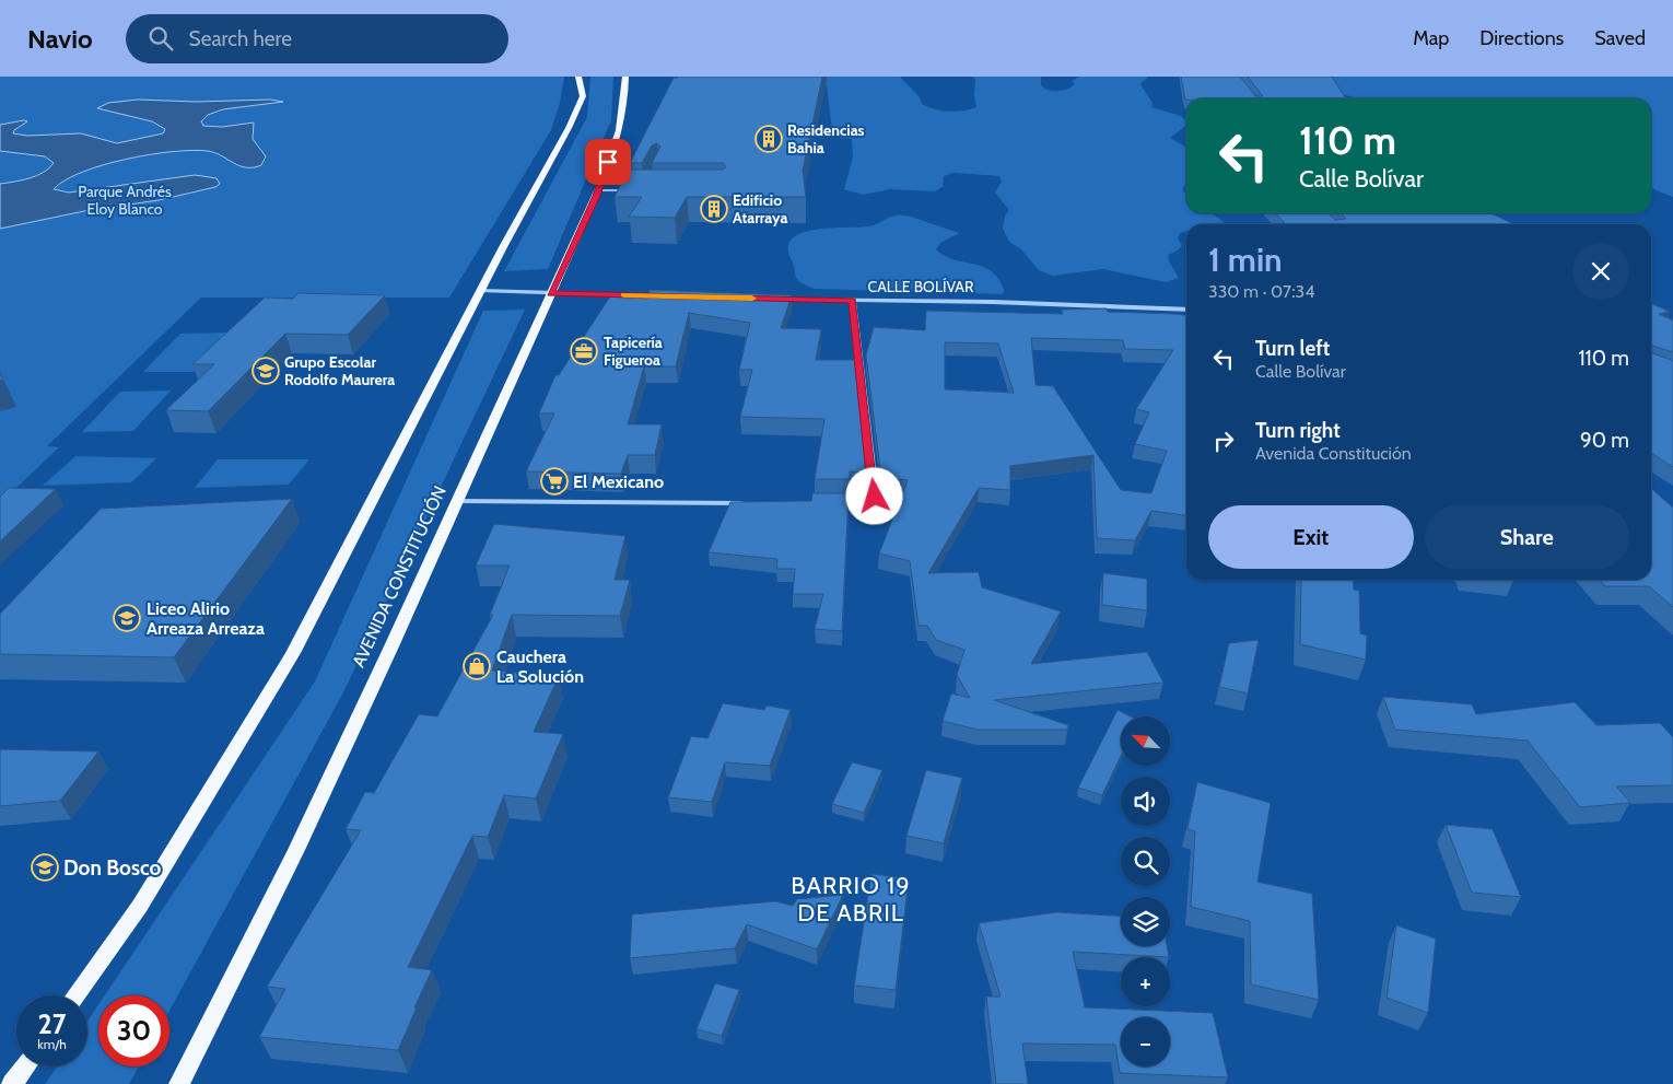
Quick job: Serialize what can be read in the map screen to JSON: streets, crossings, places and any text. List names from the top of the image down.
{
  "streets": {
    "main road": ["AVENIDA CONSTITUCIÓN"],
    "street": ["CALLE BOLÍVAR"]
  },
  "districts": ["BARRIO 19 DE ABRIL"],
  "parks": ["Parque Andrés Eloy Blanco"],
  "places": {
    "building": ["Residencias Bahia", "Edificio Atarraya"],
    "office": ["Tapicería Figueroa"],
    "school or university": ["Grupo Escolar Rodolfo Maurera", "Liceo Alirio Arreaza Arreaza", "Don Bosco"],
    "supermarket": ["El Mexicano"],
    "shop": ["Cauchera La Solución"]
  },
  "north": "top left",
  "page": {
    "header": "Navio",
    "search": "Search here",
    "nav": ["Map", "Directions", "Saved"],
    "turn": ["110 m", "Calle Bolívar"],
    "heading": ["1 min", "330 m · 07:34"],
    "list": [
      {
        "name": "Turn left",
        "note": "Calle Bolívar",
        "value": "110 m"
      },
      {
        "name": "Turn right",
        "note": "Avenida Constitución",
        "value": "90 m"
      }
    ],
    "buttons": ["Exit", "Share"],
    "map_buttons": ["+", "−"],
    "speed": "27 km/h",
    "limit": "30"
  }
}
